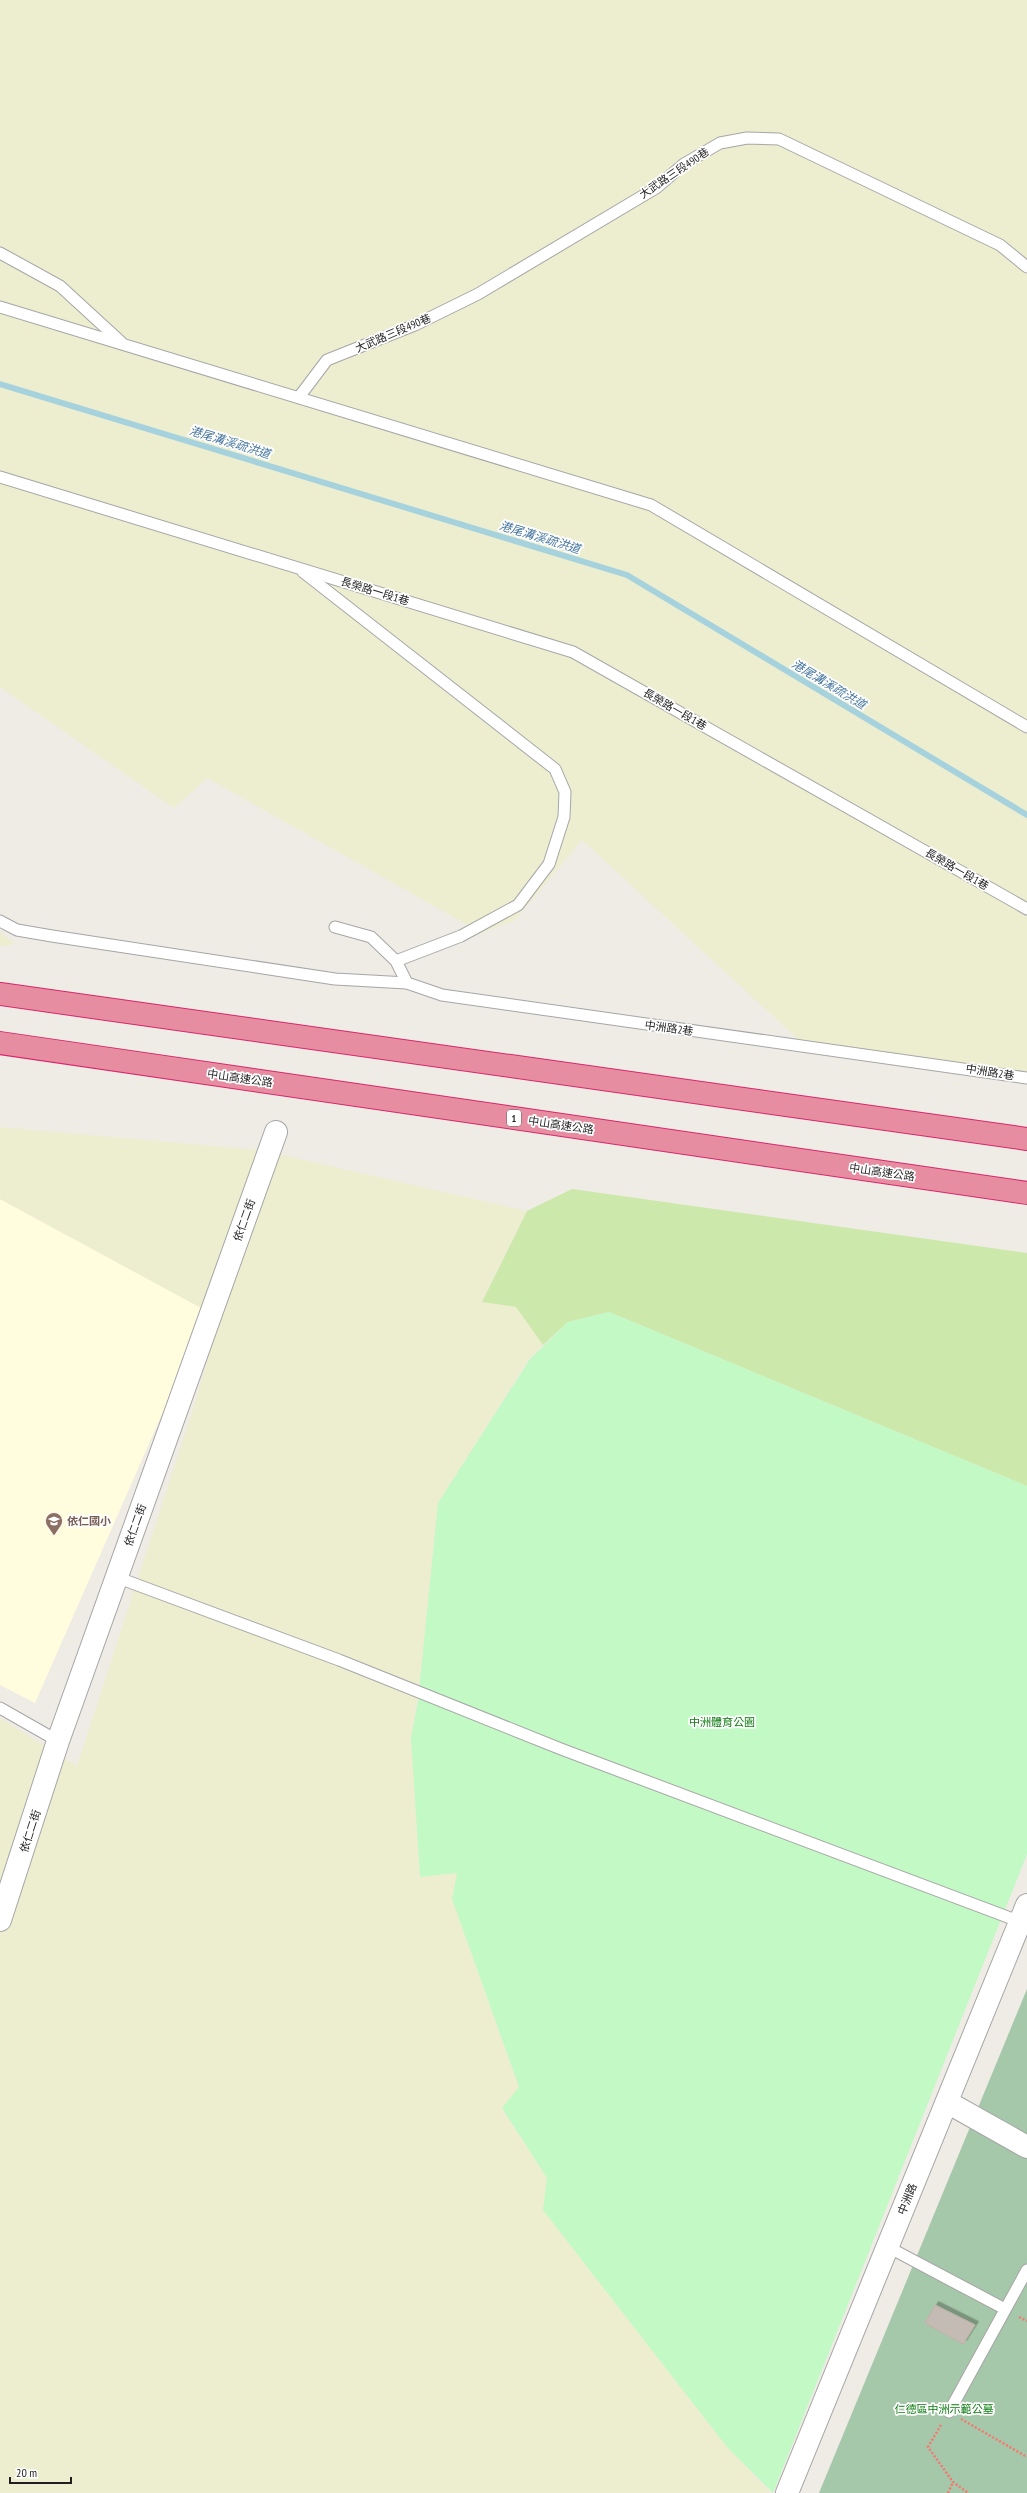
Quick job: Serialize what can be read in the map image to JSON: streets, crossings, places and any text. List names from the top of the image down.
{
  "streets": {
    "highway": ["中山高速公路", "1"],
    "street": ["依仁二街", "中洲路"],
    "lane": ["大武路三段490巷", "長榮路一段1巷", "中洲路2巷"]
  },
  "water": ["港尾溝溪疏洪道"],
  "parks": ["中洲體育公園", "仁德區中洲示範公墓"],
  "places": {
    "school or university": ["依仁國小"]
  },
  "scale_bar": "20 m"
}
